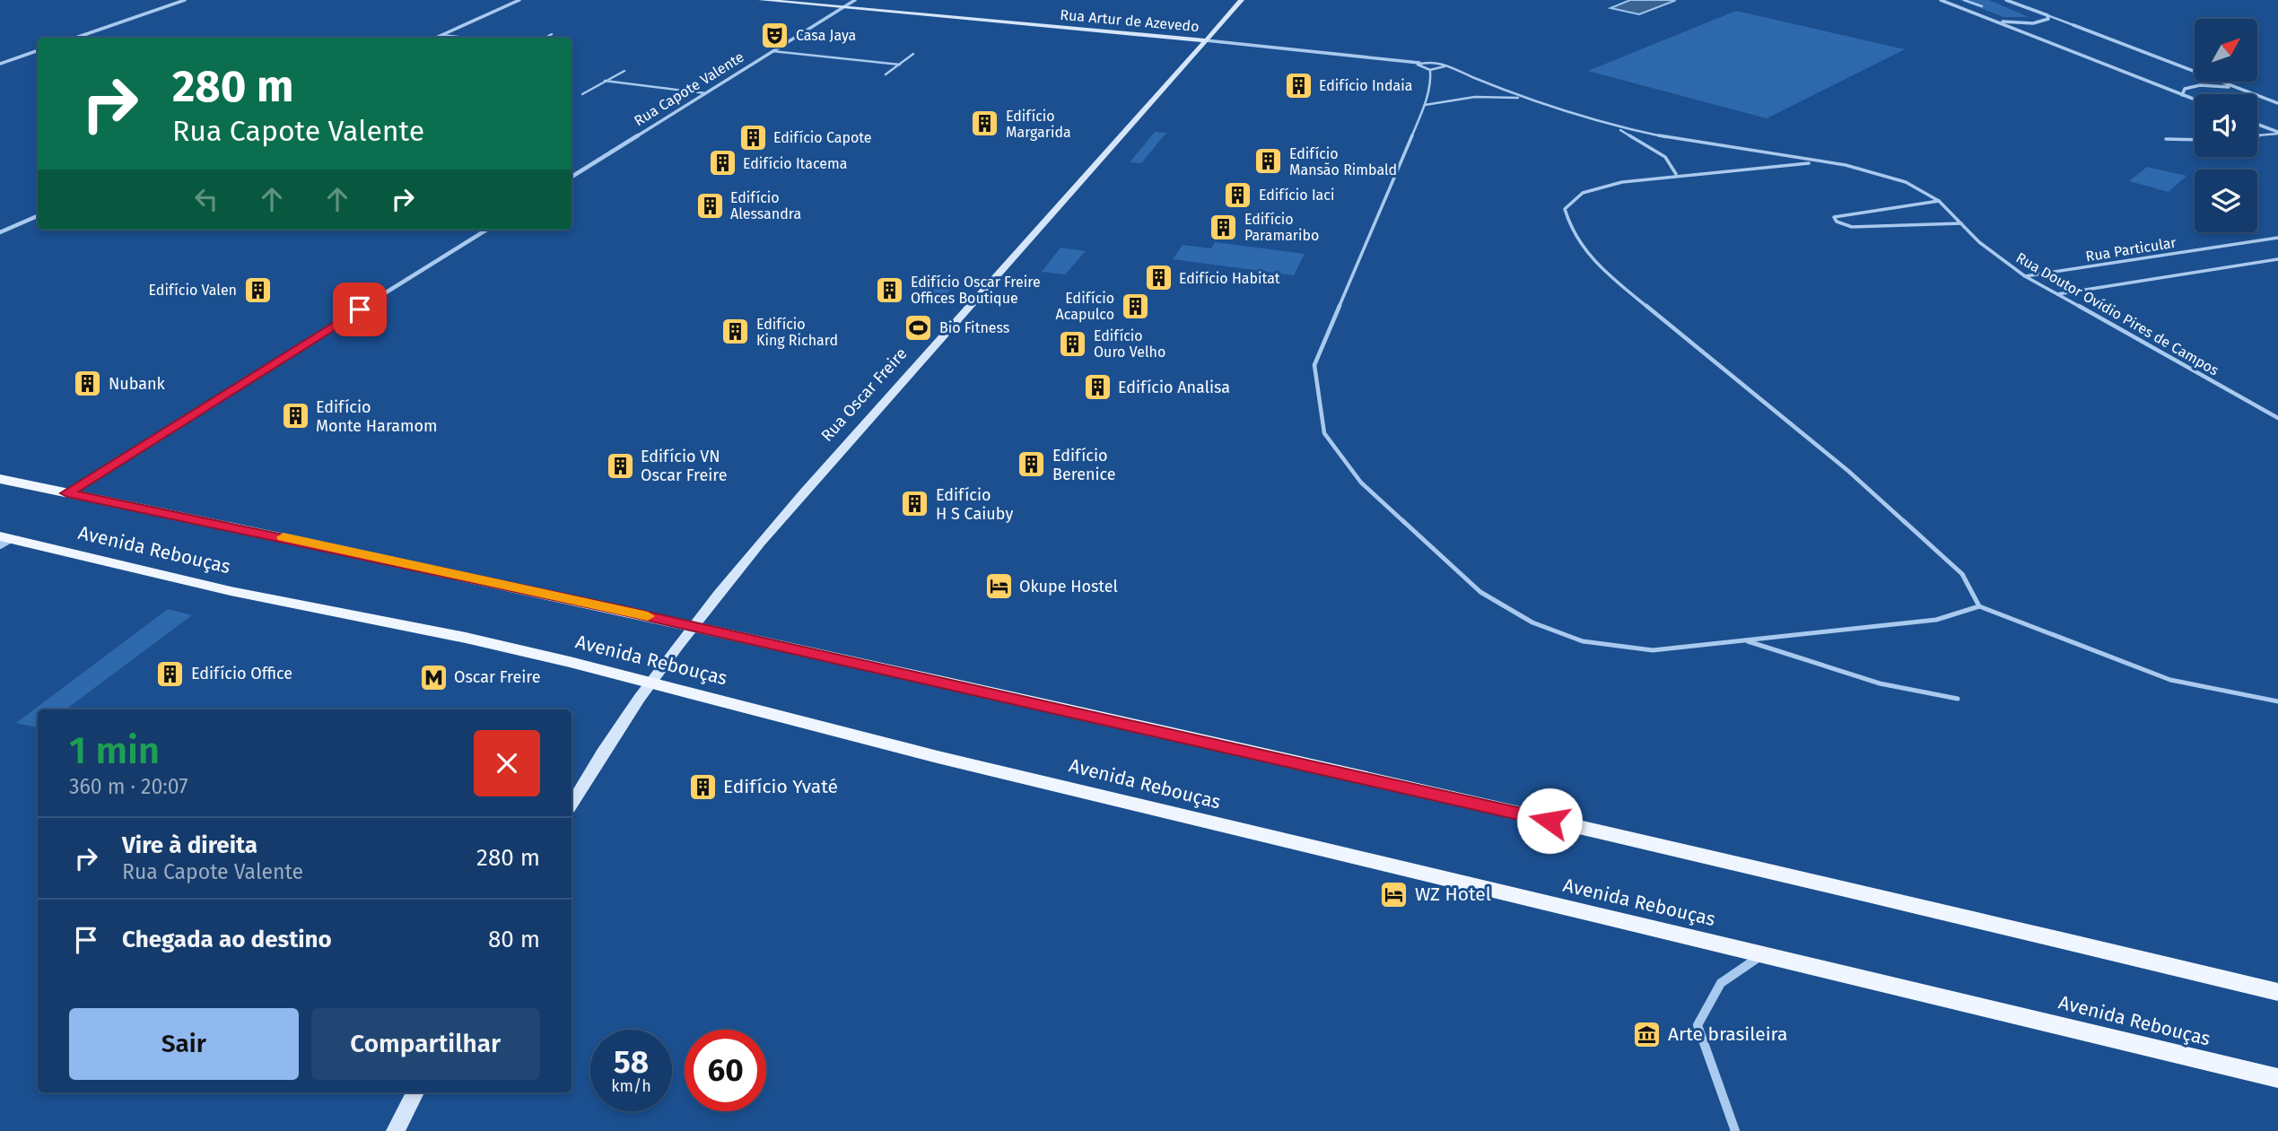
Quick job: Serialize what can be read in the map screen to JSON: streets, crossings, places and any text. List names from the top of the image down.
{
  "streets": {
    "main road": ["Avenida Rebouças"],
    "street": ["Rua Artur de Azevedo", "Rua Capote Valente", "Rua Oscar Freire"],
    "lane": ["Rua Particular", "Rua Doutor Ovídio Pires de Campos"]
  },
  "crossings": [
    ["Rua Artur de Azevedo", "Rua Capote Valente"],
    ["Rua Artur de Azevedo", "Rua Doutor Ovídio Pires de Campos"],
    ["Rua Artur de Azevedo", "Rua Oscar Freire"],
    ["Rua Particular", "Rua Doutor Ovídio Pires de Campos"],
    ["Rua Oscar Freire", "Avenida Rebouças"]
  ],
  "places": {
    "theatre": ["Casa Jaya"],
    "building": [
      "Edifício Indaia",
      "Edifício Margarida",
      "Edifício Capote",
      "Edifício Mansão Rimbald",
      "Edifício Itacema",
      "Edifício Iaci",
      "Edifício Alessandra",
      "Edifício Paramaribo",
      "Edifício Habitat",
      "Edifício Valen",
      "Edifício Oscar Freire Offices Boutique",
      "Edifício Acapulco",
      "Edifício King Richard",
      "Edifício Ouro Velho",
      "Nubank",
      "Edifício Analisa",
      "Edifício Monte Haramom",
      "Edifício Berenice",
      "Edifício VN Oscar Freire",
      "Edifício H S Caiuby",
      "Edifício Office",
      "Edifício Yvaté"
    ],
    "sports": ["Bio Fitness"],
    "hotel": ["Okupe Hostel", "WZ Hotel"],
    "metro station": ["Oscar Freire"],
    "museum": ["Arte brasileira"]
  },
  "north": "top right",
  "page": {
    "turn": ["280 m", "Rua Capote Valente"],
    "heading": ["1 min", "360 m · 20:07"],
    "list": [
      {
        "name": "Vire à direita",
        "note": "Rua Capote Valente",
        "value": "280 m"
      },
      {
        "name": "Chegada ao destino",
        "value": "80 m"
      }
    ],
    "buttons": ["Sair", "Compartilhar"],
    "speed": "58 km/h",
    "limit": "60"
  }
}
